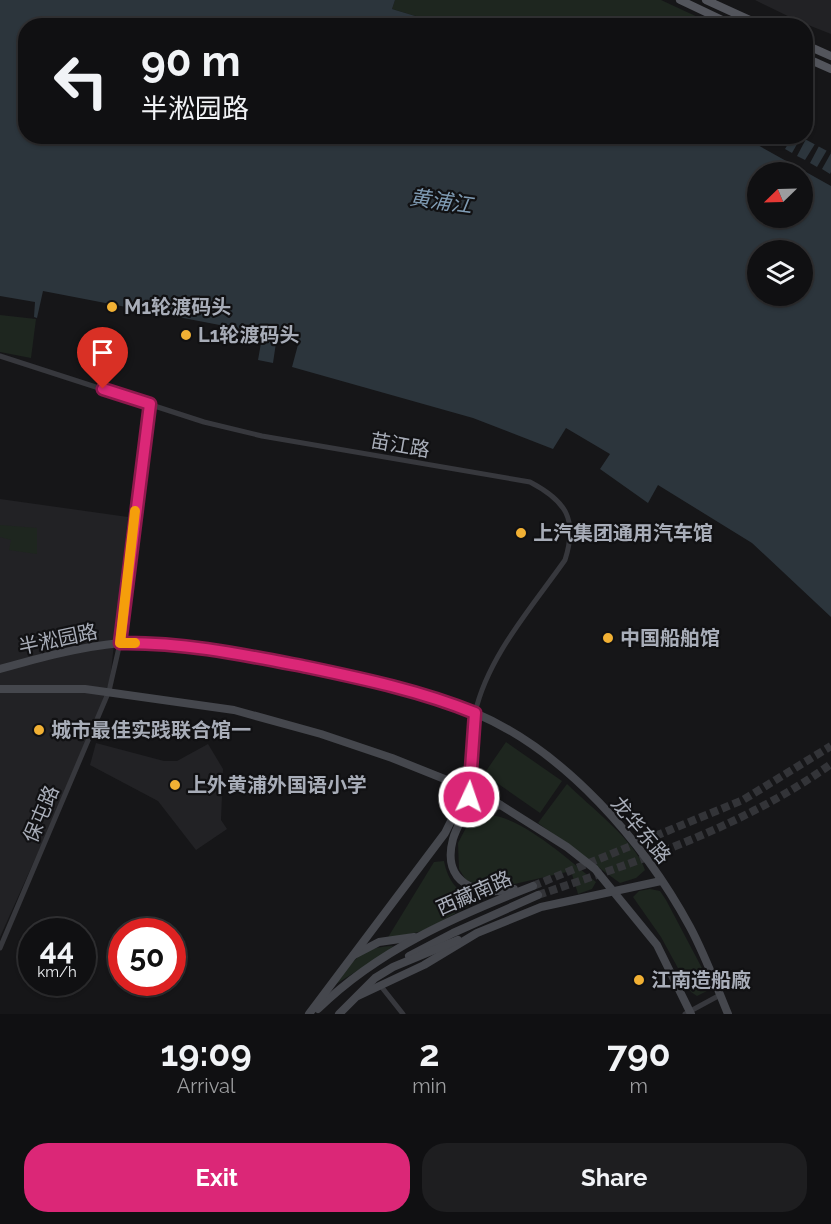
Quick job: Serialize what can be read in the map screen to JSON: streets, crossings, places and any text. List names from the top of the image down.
{
  "streets": {
    "main road": ["半淞园路", "龙华东路", "西藏南路"],
    "street": ["苗江路", "保屯路"]
  },
  "crossings": [
    ["苗江路", "半淞园路"],
    ["苗江路", "保屯路"],
    ["苗江路", "龙华东路"],
    ["苗江路", "西藏南路"],
    ["半淞园路", "保屯路"],
    ["半淞园路", "龙华东路"],
    ["半淞园路", "西藏南路"],
    ["龙华东路", "西藏南路"]
  ],
  "water": ["黄浦江"],
  "places": [
    "M1轮渡码头",
    "L1轮渡码头",
    "上汽集团通用汽车馆",
    "中国船舶馆",
    "城市最佳实践联合馆一",
    "上外黄浦外国语小学",
    "江南造船廠"
  ],
  "north": "bottom left",
  "page": {
    "turn": ["90 m", "半淞园路"],
    "speed": "44 km/h",
    "limit": "50",
    "eta": [
      "19:09",
      "Arrival",
      "2",
      "min",
      "790",
      "m"
    ],
    "buttons": ["Exit", "Share"]
  }
}
